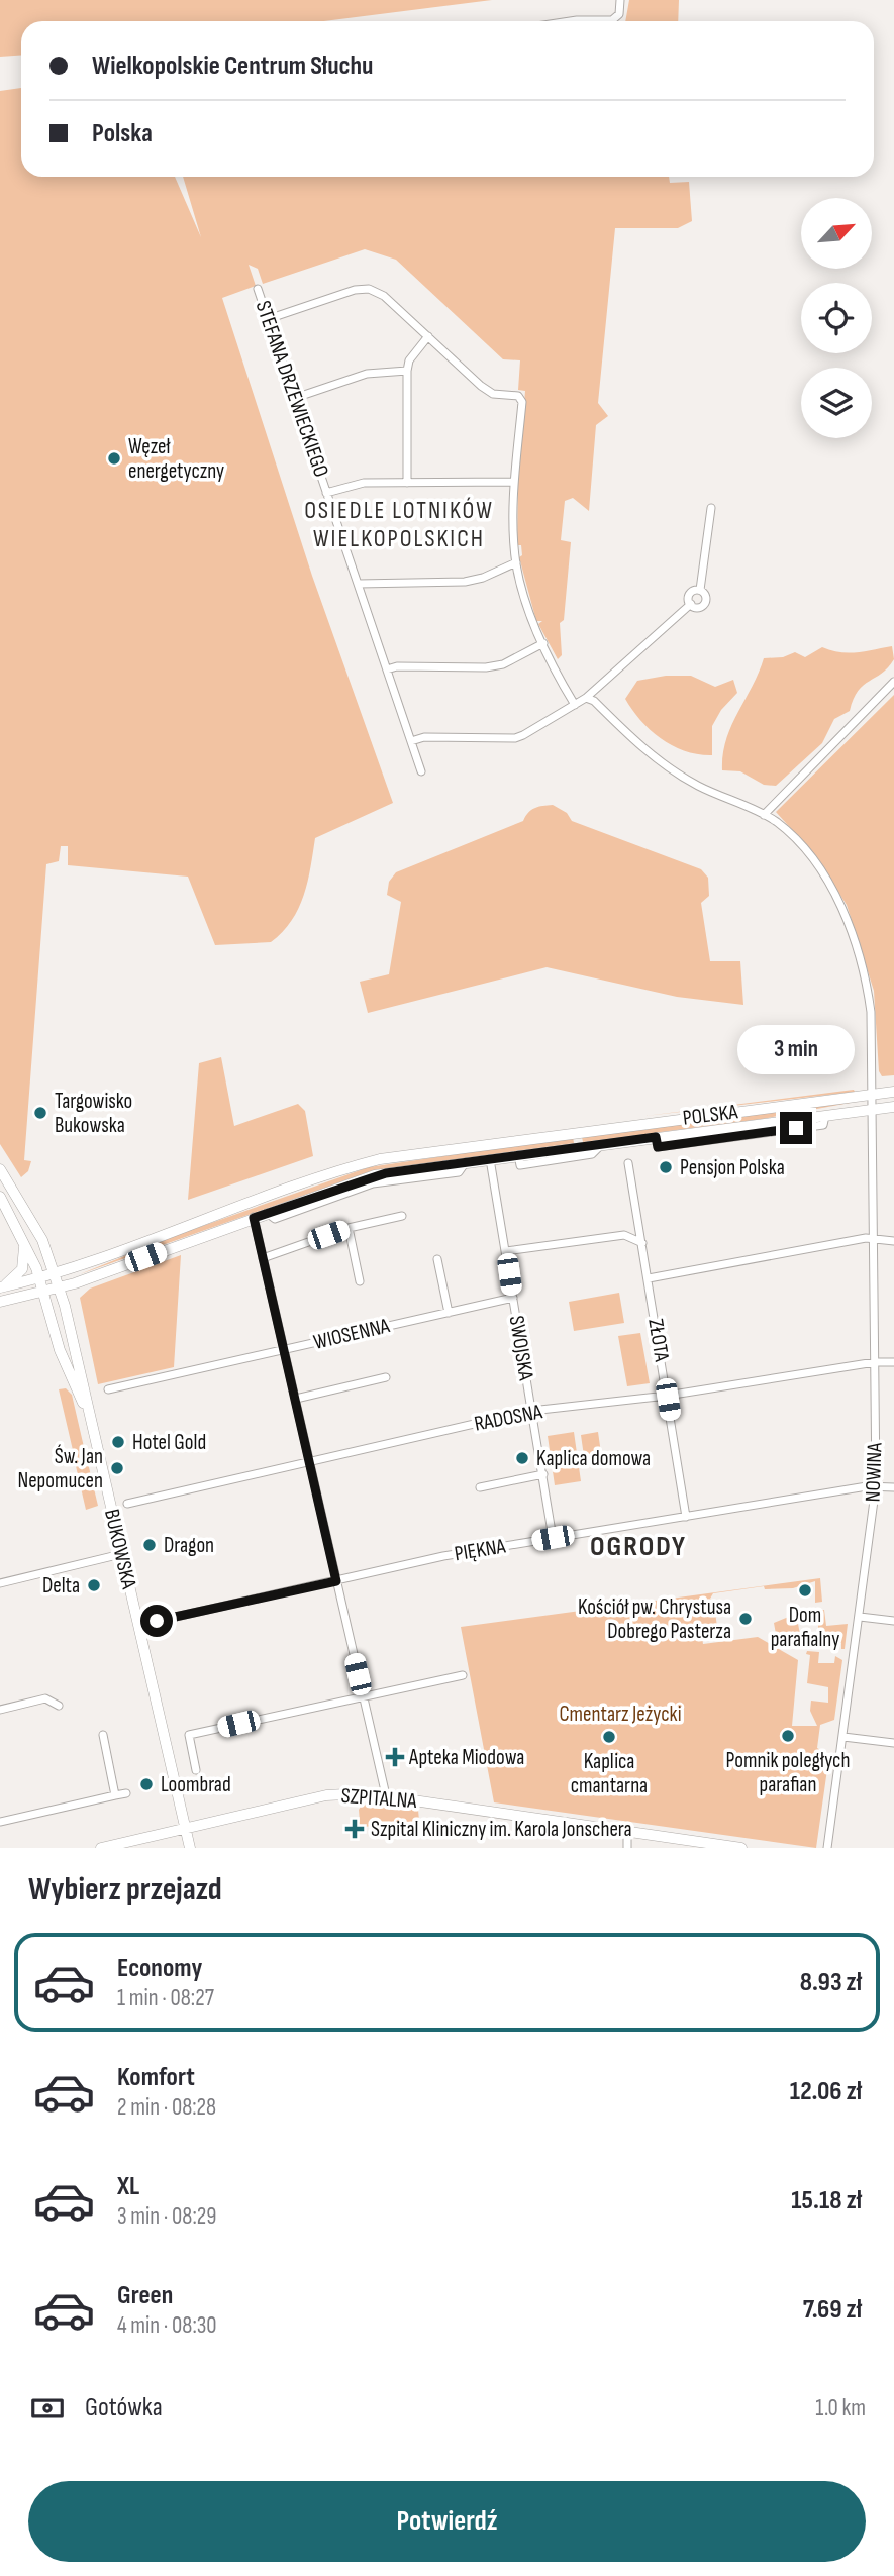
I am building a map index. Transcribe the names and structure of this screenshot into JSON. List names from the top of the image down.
{
  "streets": {
    "street": [
      "STEFANA DRZEWIECKIEGO",
      "POLSKA",
      "WIOSENNA",
      "ZŁOTA",
      "SWOJSKA",
      "RADOSNA",
      "NOWINA",
      "BUKOWSKA",
      "PIĘKNA",
      "SZPITALNA"
    ]
  },
  "crossings": [
    ["POLSKA", "SWOJSKA"],
    ["POLSKA", "NOWINA"],
    ["POLSKA", "BUKOWSKA"],
    ["WIOSENNA", "SWOJSKA"],
    ["ZŁOTA", "RADOSNA"],
    ["ZŁOTA", "PIĘKNA"],
    ["SWOJSKA", "RADOSNA"],
    ["SWOJSKA", "PIĘKNA"],
    ["RADOSNA", "NOWINA"],
    ["NOWINA", "PIĘKNA"],
    ["BUKOWSKA", "SZPITALNA"]
  ],
  "districts": ["OSIEDLE LOTNIKÓW WIELKOPOLSKICH", "OGRODY"],
  "parks": ["Cmentarz Jeżycki"],
  "places": {
    "other": [
      "Węzeł energetyczny",
      "Targowisko Bukowska",
      "Pensjon Polska",
      "Hotel Gold",
      "Kaplica domowa",
      "Św. Jan Nepomucen",
      "Dragon",
      "Delta",
      "Dom parafialny",
      "Kościół pw. Chrystusa Dobrego Pasterza",
      "Pomnik poległych parafian",
      "Kaplica cmantarna",
      "Loombrad"
    ],
    "health": ["Apteka Miodowa", "Szpital Kliniczny im. Karola Jonschera"]
  },
  "north": "top right",
  "page": {
    "banner": ["Wielkopolskie Centrum Słuchu", "Polska"],
    "bubble": "3 min",
    "heading": "Wybierz przejazd",
    "list": [
      {
        "name": "Economy",
        "note": "1 min · 08:27",
        "value": "8.93 zł"
      },
      {
        "name": "Komfort",
        "note": "2 min · 08:28",
        "value": "12.06 zł"
      },
      {
        "name": "XL",
        "note": "3 min · 08:29",
        "value": "15.18 zł"
      },
      {
        "name": "Green",
        "note": "4 min · 08:30",
        "value": "7.69 zł"
      }
    ],
    "pay": ["Gotówka", "1.0 km"],
    "buttons": "Potwierdź"
  }
}
